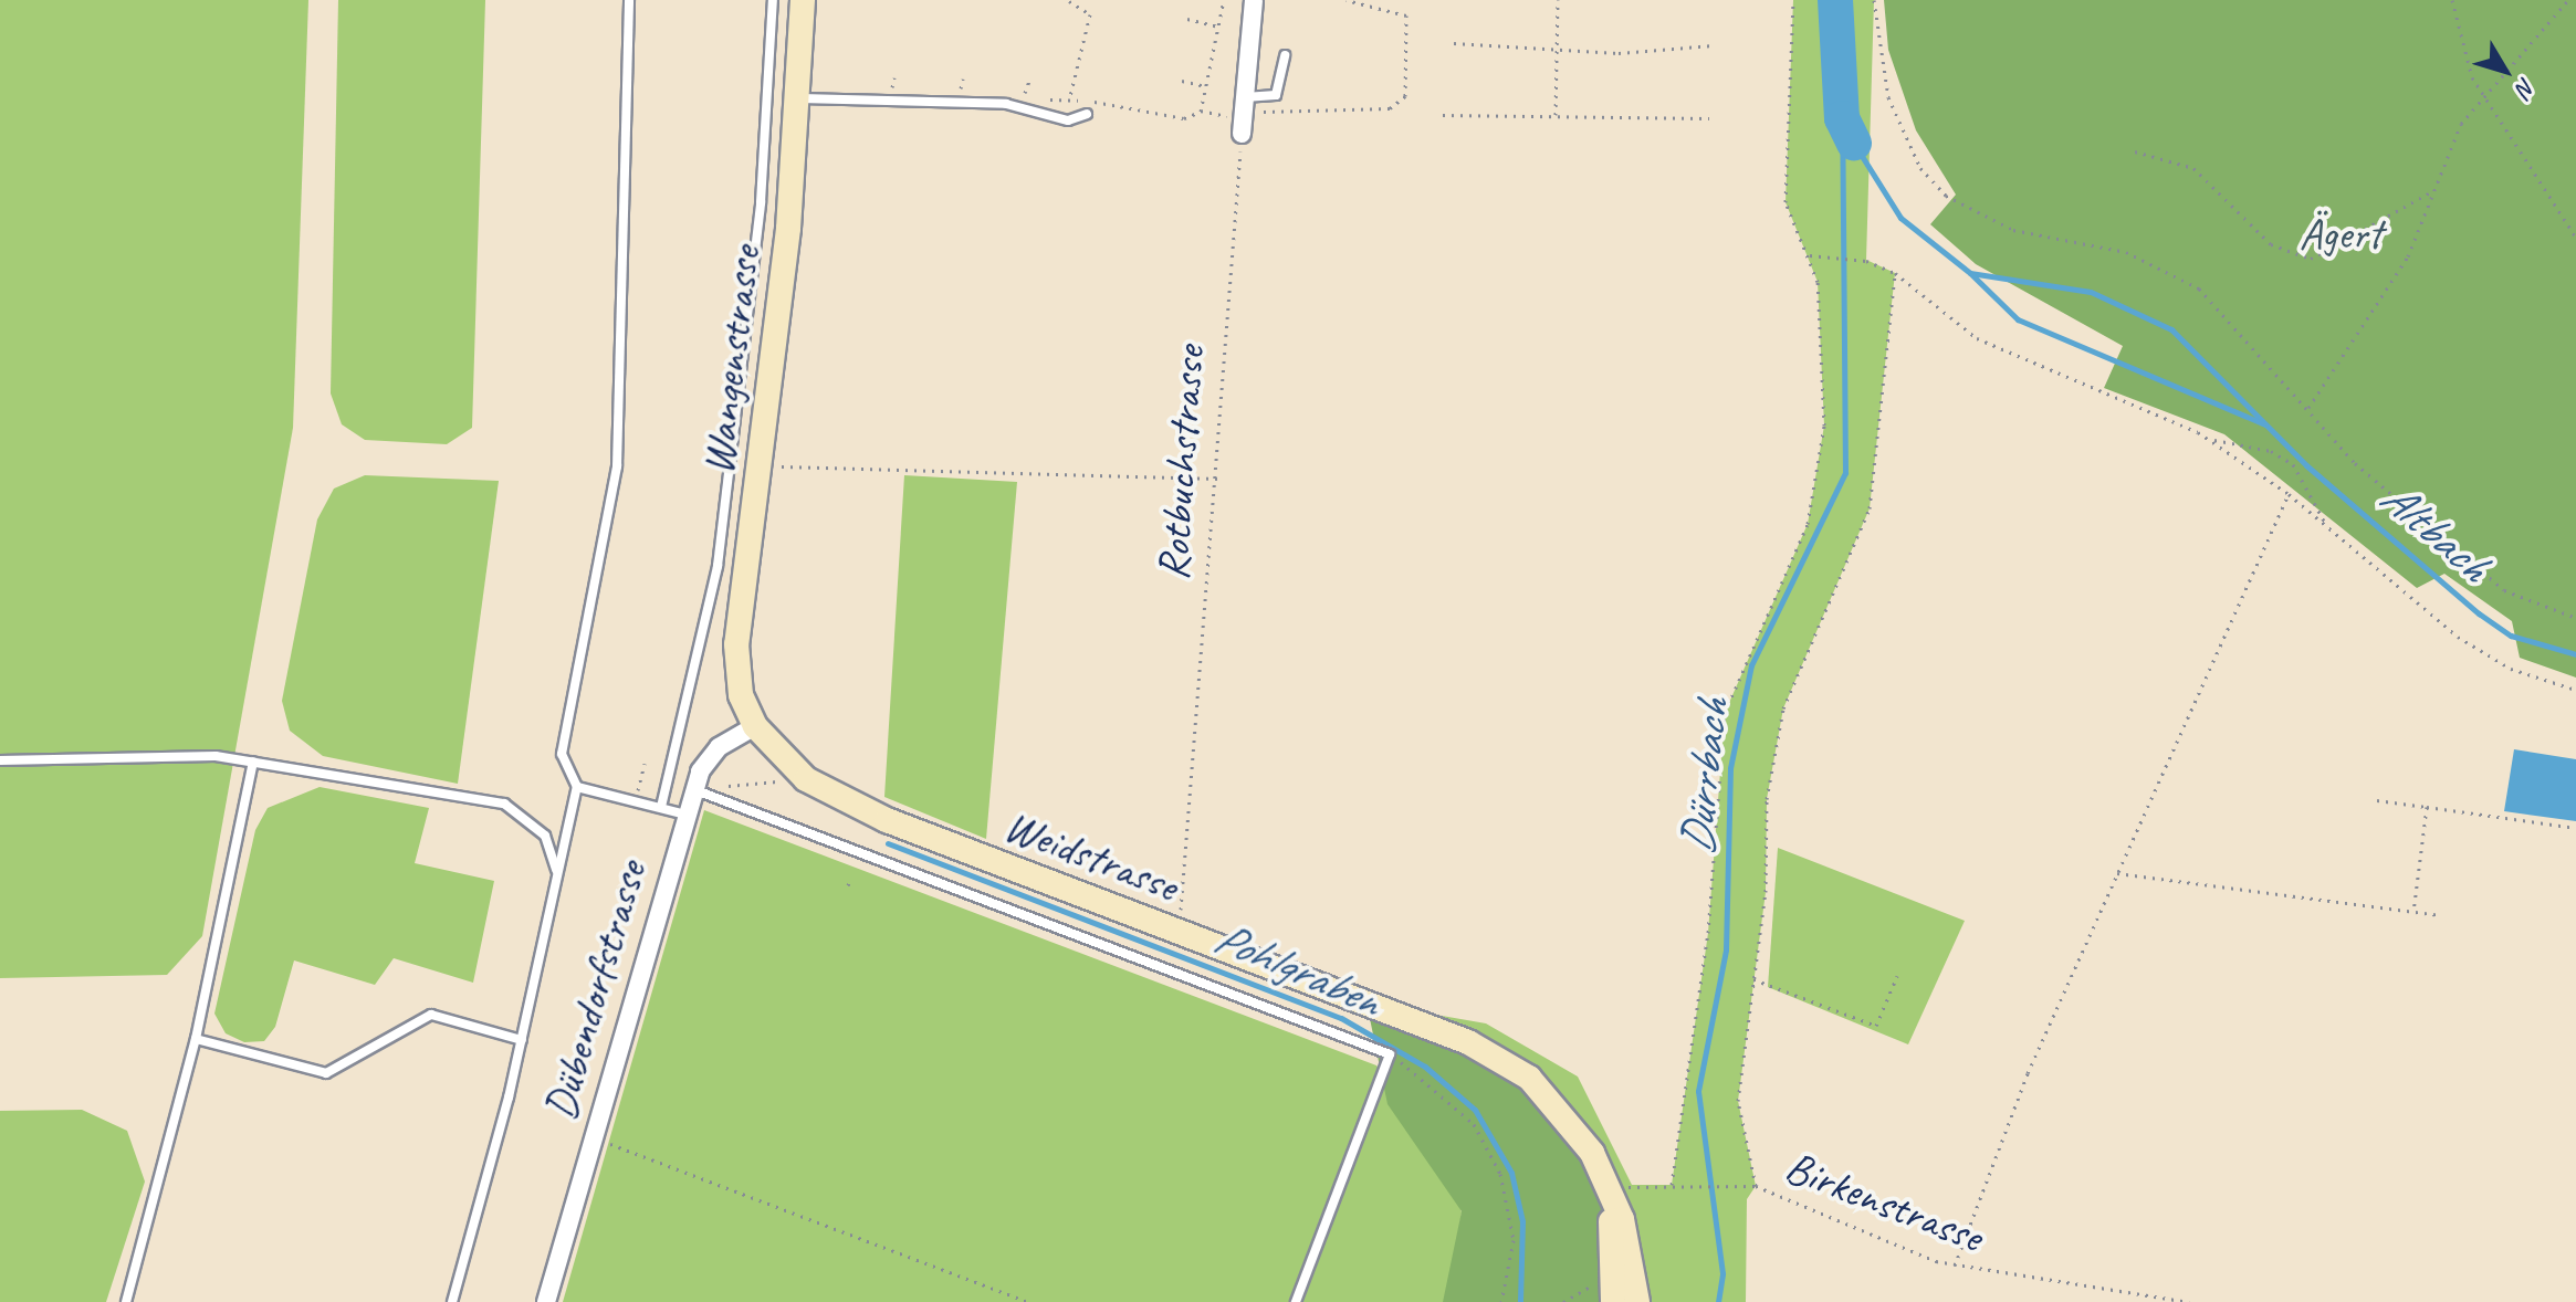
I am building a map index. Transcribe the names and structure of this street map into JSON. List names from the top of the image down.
{
  "streets": {
    "main road": ["Wangenstrasse", "Weidstrasse"],
    "street": ["Dübendorfstrasse"],
    "path": ["Rotbuchstrasse", "Birkenstrasse"]
  },
  "crossings": [
    ["Wangenstrasse", "Weidstrasse"],
    ["Wangenstrasse", "Dübendorfstrasse"],
    ["Rotbuchstrasse", "Weidstrasse"],
    ["Weidstrasse", "Dübendorfstrasse"],
    ["Weidstrasse", "Birkenstrasse"]
  ],
  "water": ["Altbach", "Dürrbach", "Pohlgraben"],
  "parks": ["Ägert"],
  "north": "bottom right"
}
